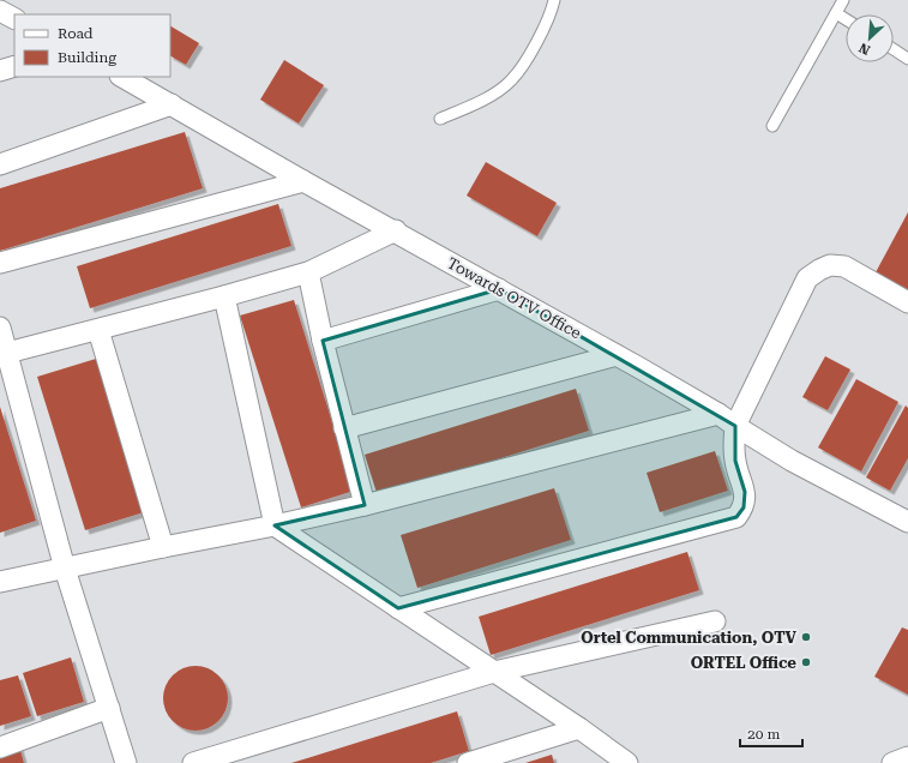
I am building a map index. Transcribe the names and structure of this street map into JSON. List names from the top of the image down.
{
  "streets": {
    "street": ["Towards OTV Office"]
  },
  "places": ["Ortel Communication, OTV", "ORTEL Office"],
  "legend": ["Road", "Building"],
  "scale_bar": "20 m",
  "north": "bottom left"
}
